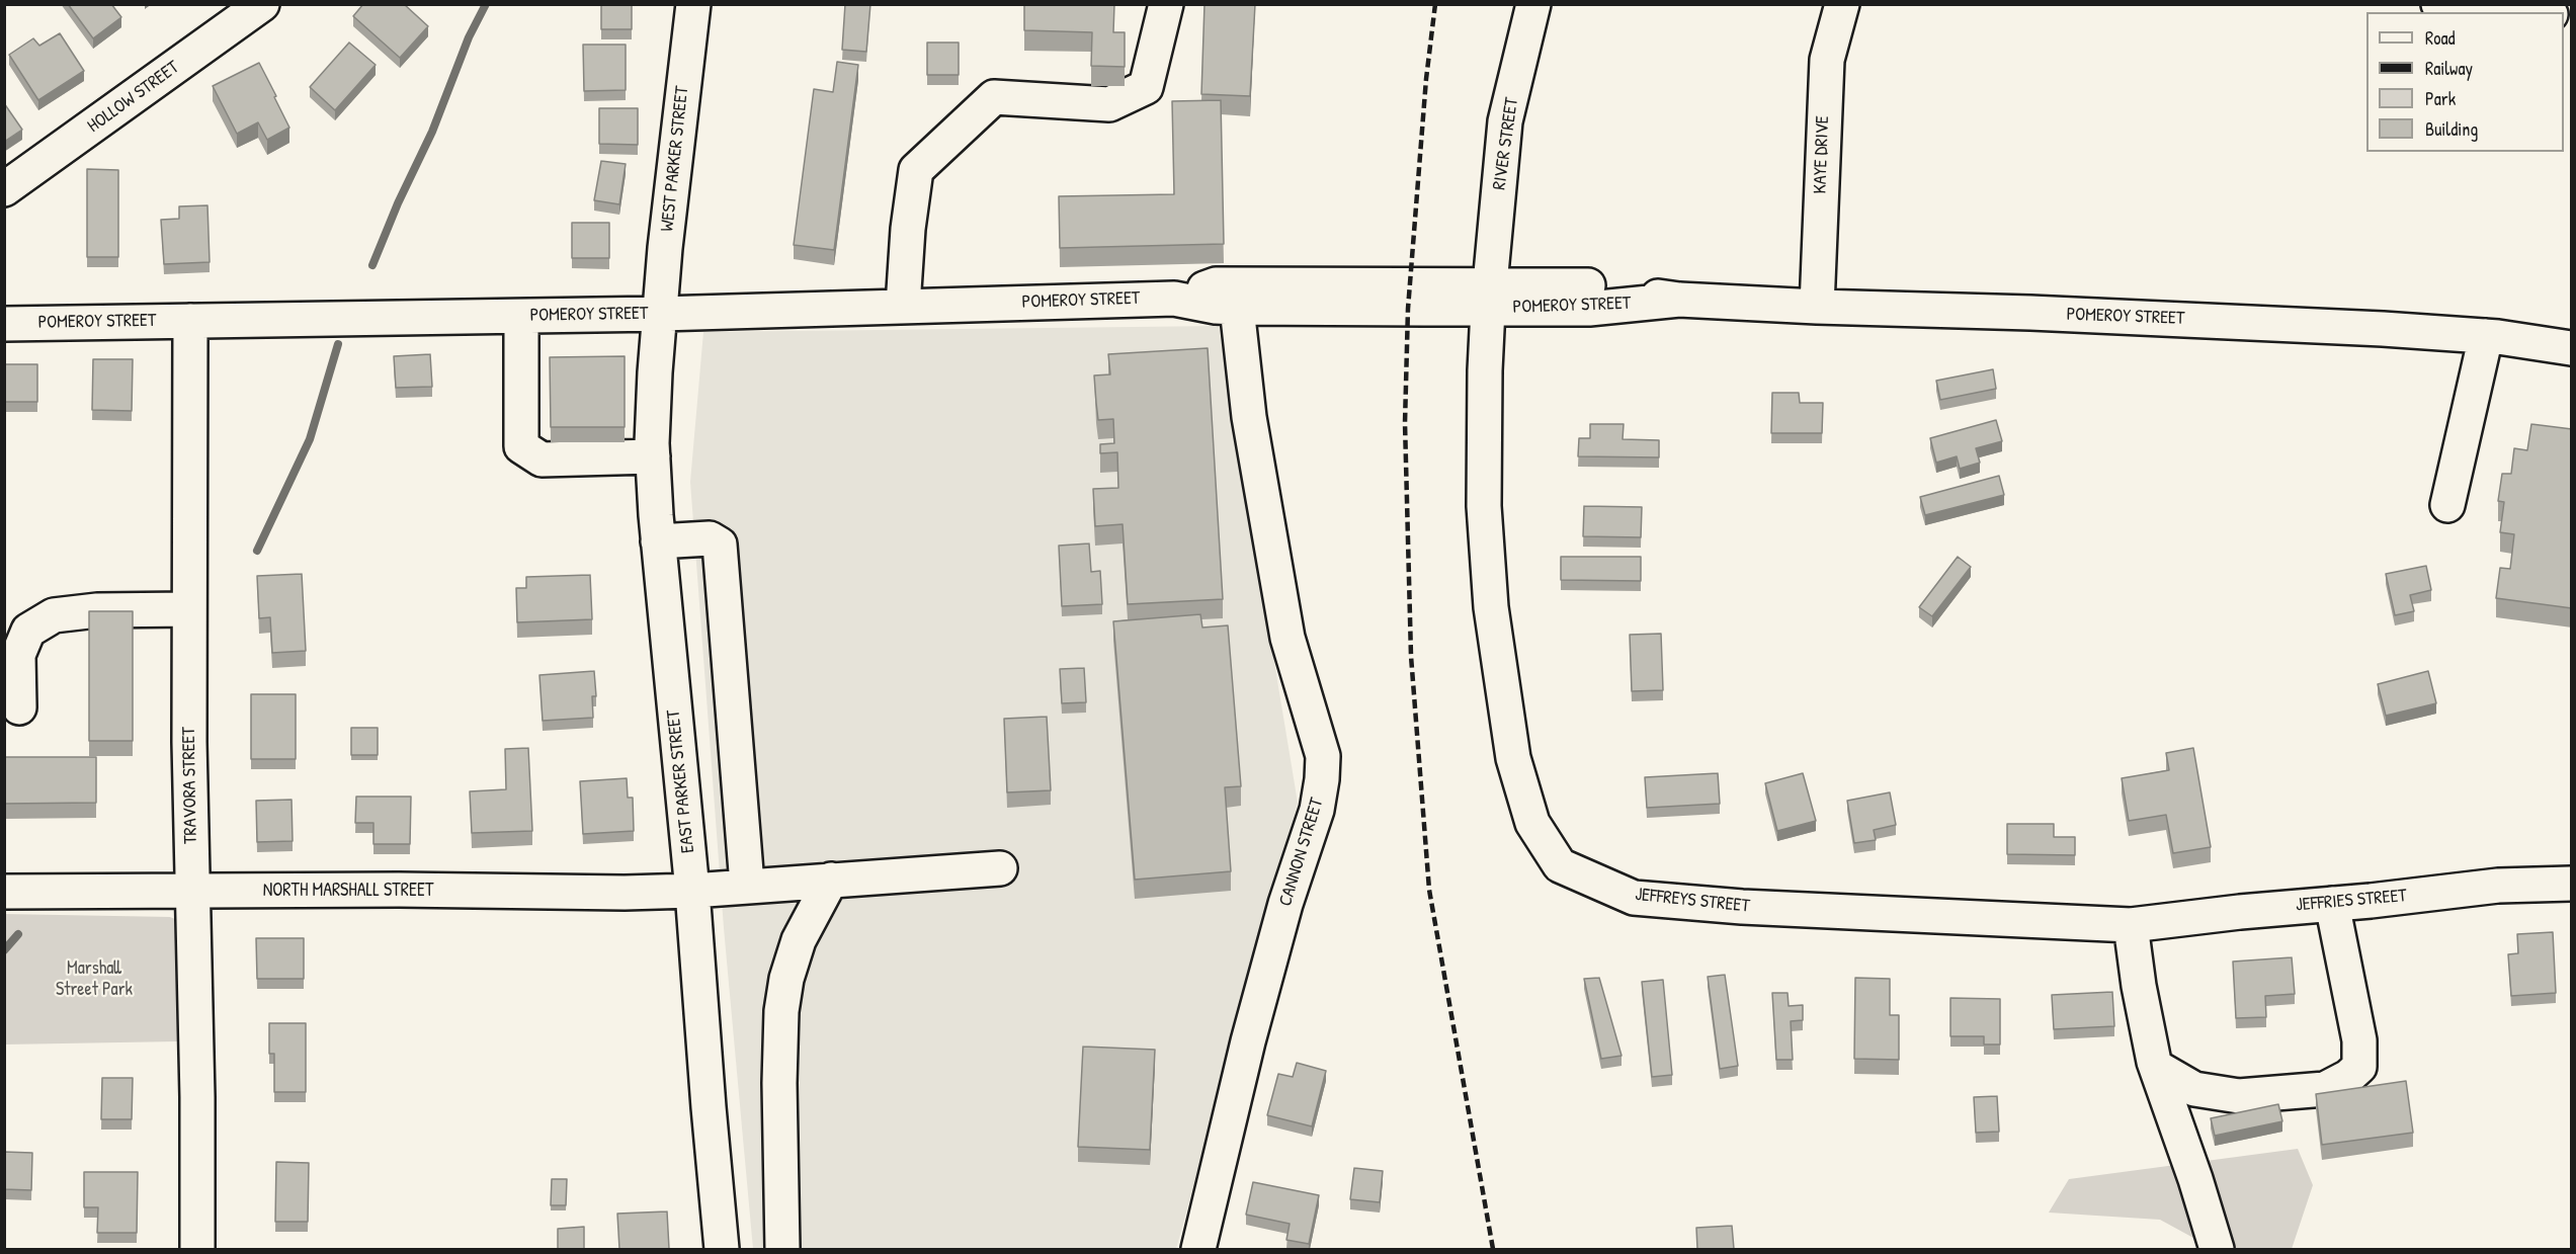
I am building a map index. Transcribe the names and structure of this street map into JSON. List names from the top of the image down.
{
  "streets": {
    "street": [
      "HOLLOW STREET",
      "RIVER STREET",
      "KAYE DRIVE",
      "WEST PARKER STREET",
      "POMEROY STREET",
      "EAST PARKER STREET",
      "TRAVORA STREET",
      "CANNON STREET",
      "NORTH MARSHALL STREET",
      "JEFFREYS STREET",
      "JEFFRIES STREET"
    ]
  },
  "crossings": [
    ["RIVER STREET", "POMEROY STREET"],
    ["RIVER STREET", "JEFFREYS STREET"],
    ["KAYE DRIVE", "POMEROY STREET"],
    ["WEST PARKER STREET", "POMEROY STREET"],
    ["WEST PARKER STREET", "EAST PARKER STREET"],
    ["POMEROY STREET", "EAST PARKER STREET"],
    ["POMEROY STREET", "TRAVORA STREET"],
    ["POMEROY STREET", "CANNON STREET"],
    ["EAST PARKER STREET", "NORTH MARSHALL STREET"],
    ["TRAVORA STREET", "NORTH MARSHALL STREET"],
    ["JEFFREYS STREET", "JEFFRIES STREET"]
  ],
  "parks": ["Marshall Street Park"],
  "legend": [
    "Road",
    "Railway",
    "Park",
    "Building"
  ]
}
